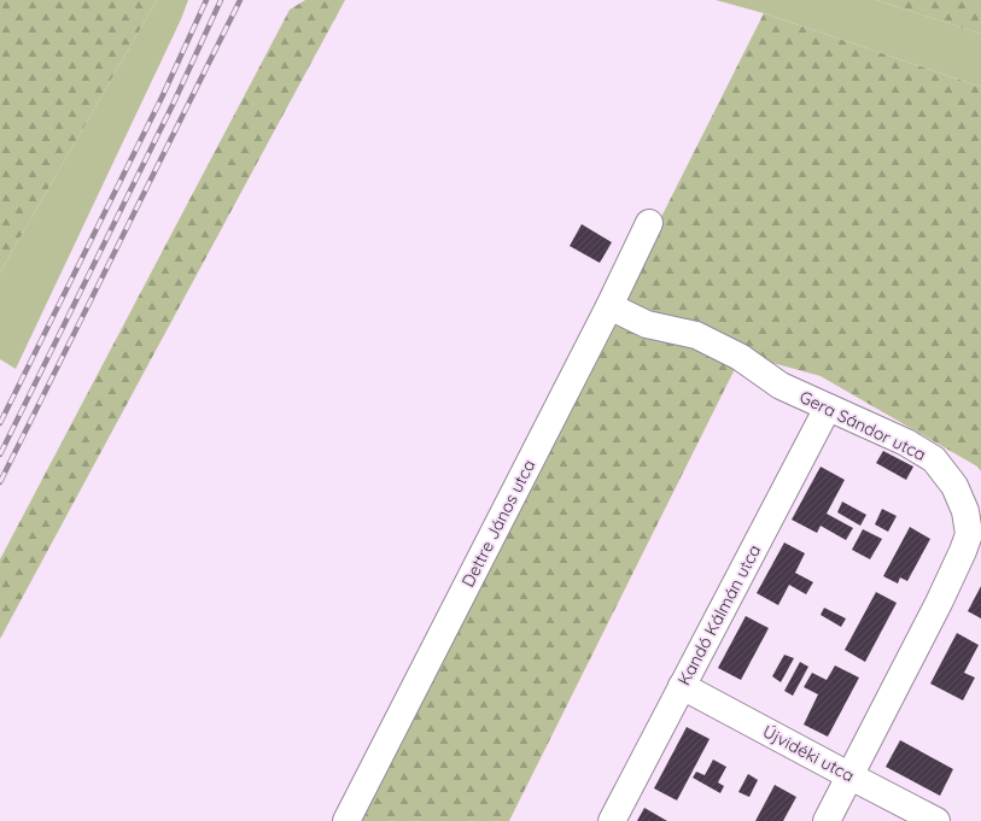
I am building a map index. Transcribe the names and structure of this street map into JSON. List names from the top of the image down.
{
  "streets": {
    "street": [
      "Gera Sándor utca",
      "Dettre János utca",
      "Kandó Kálmán utca",
      "Újvidéki utca"
    ]
  },
  "crossings": [
    ["Gera Sándor utca", "Dettre János utca"],
    ["Gera Sándor utca", "Kandó Kálmán utca"],
    ["Gera Sándor utca", "Újvidéki utca"],
    ["Kandó Kálmán utca", "Újvidéki utca"]
  ]
}
